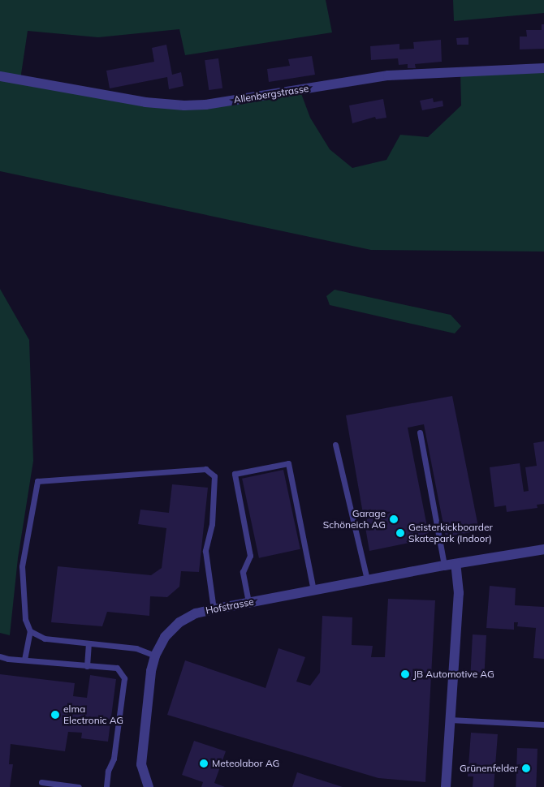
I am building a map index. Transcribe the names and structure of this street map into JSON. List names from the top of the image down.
{
  "streets": {
    "street": ["Allenbergstrasse", "Hofstrasse"]
  },
  "places": [
    "Garage Schöneich AG",
    "Geisterkickboarder Skatepark (Indoor)",
    "JB Automotive AG",
    "elma Electronic AG",
    "Meteolabor AG",
    "Grünenfelder"
  ]
}
